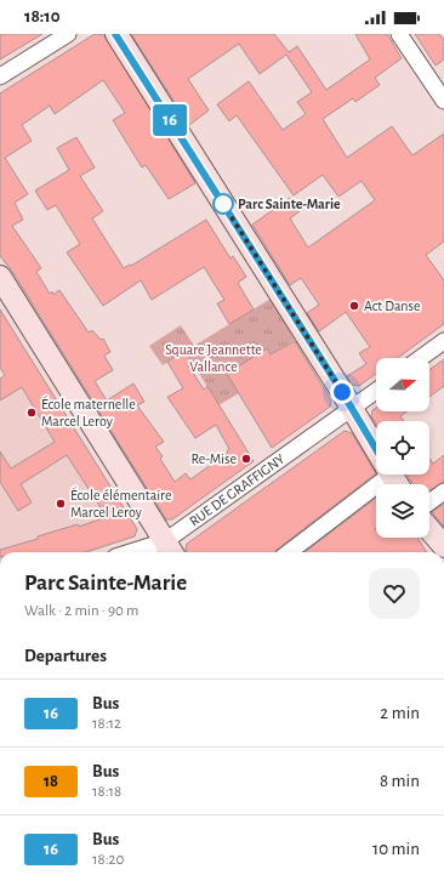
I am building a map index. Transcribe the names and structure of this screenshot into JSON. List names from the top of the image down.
{
  "streets": {
    "street": ["RUE DE GRAFFIGNY"]
  },
  "parks": ["Square Jeannette Vallance"],
  "places": [
    "Parc Sainte-Marie",
    "Act Danse",
    "École maternelle Marcel Leroy",
    "Re-Mise",
    "École élémentaire Marcel Leroy"
  ],
  "lines": ["bus line 16"],
  "north": "right",
  "page": {
    "status": "18:10",
    "on_map": "16",
    "heading": [
      ["Parc Sainte-Marie", "Walk · 2 min · 90 m"],
      "Departures"
    ],
    "list": [
      {
        "mark": "16",
        "name": "Bus",
        "note": "18:12",
        "value": "2 min"
      },
      {
        "mark": "18",
        "name": "Bus",
        "note": "18:18",
        "value": "8 min"
      },
      {
        "mark": "16",
        "name": "Bus",
        "note": "18:20",
        "value": "10 min"
      }
    ]
  }
}
